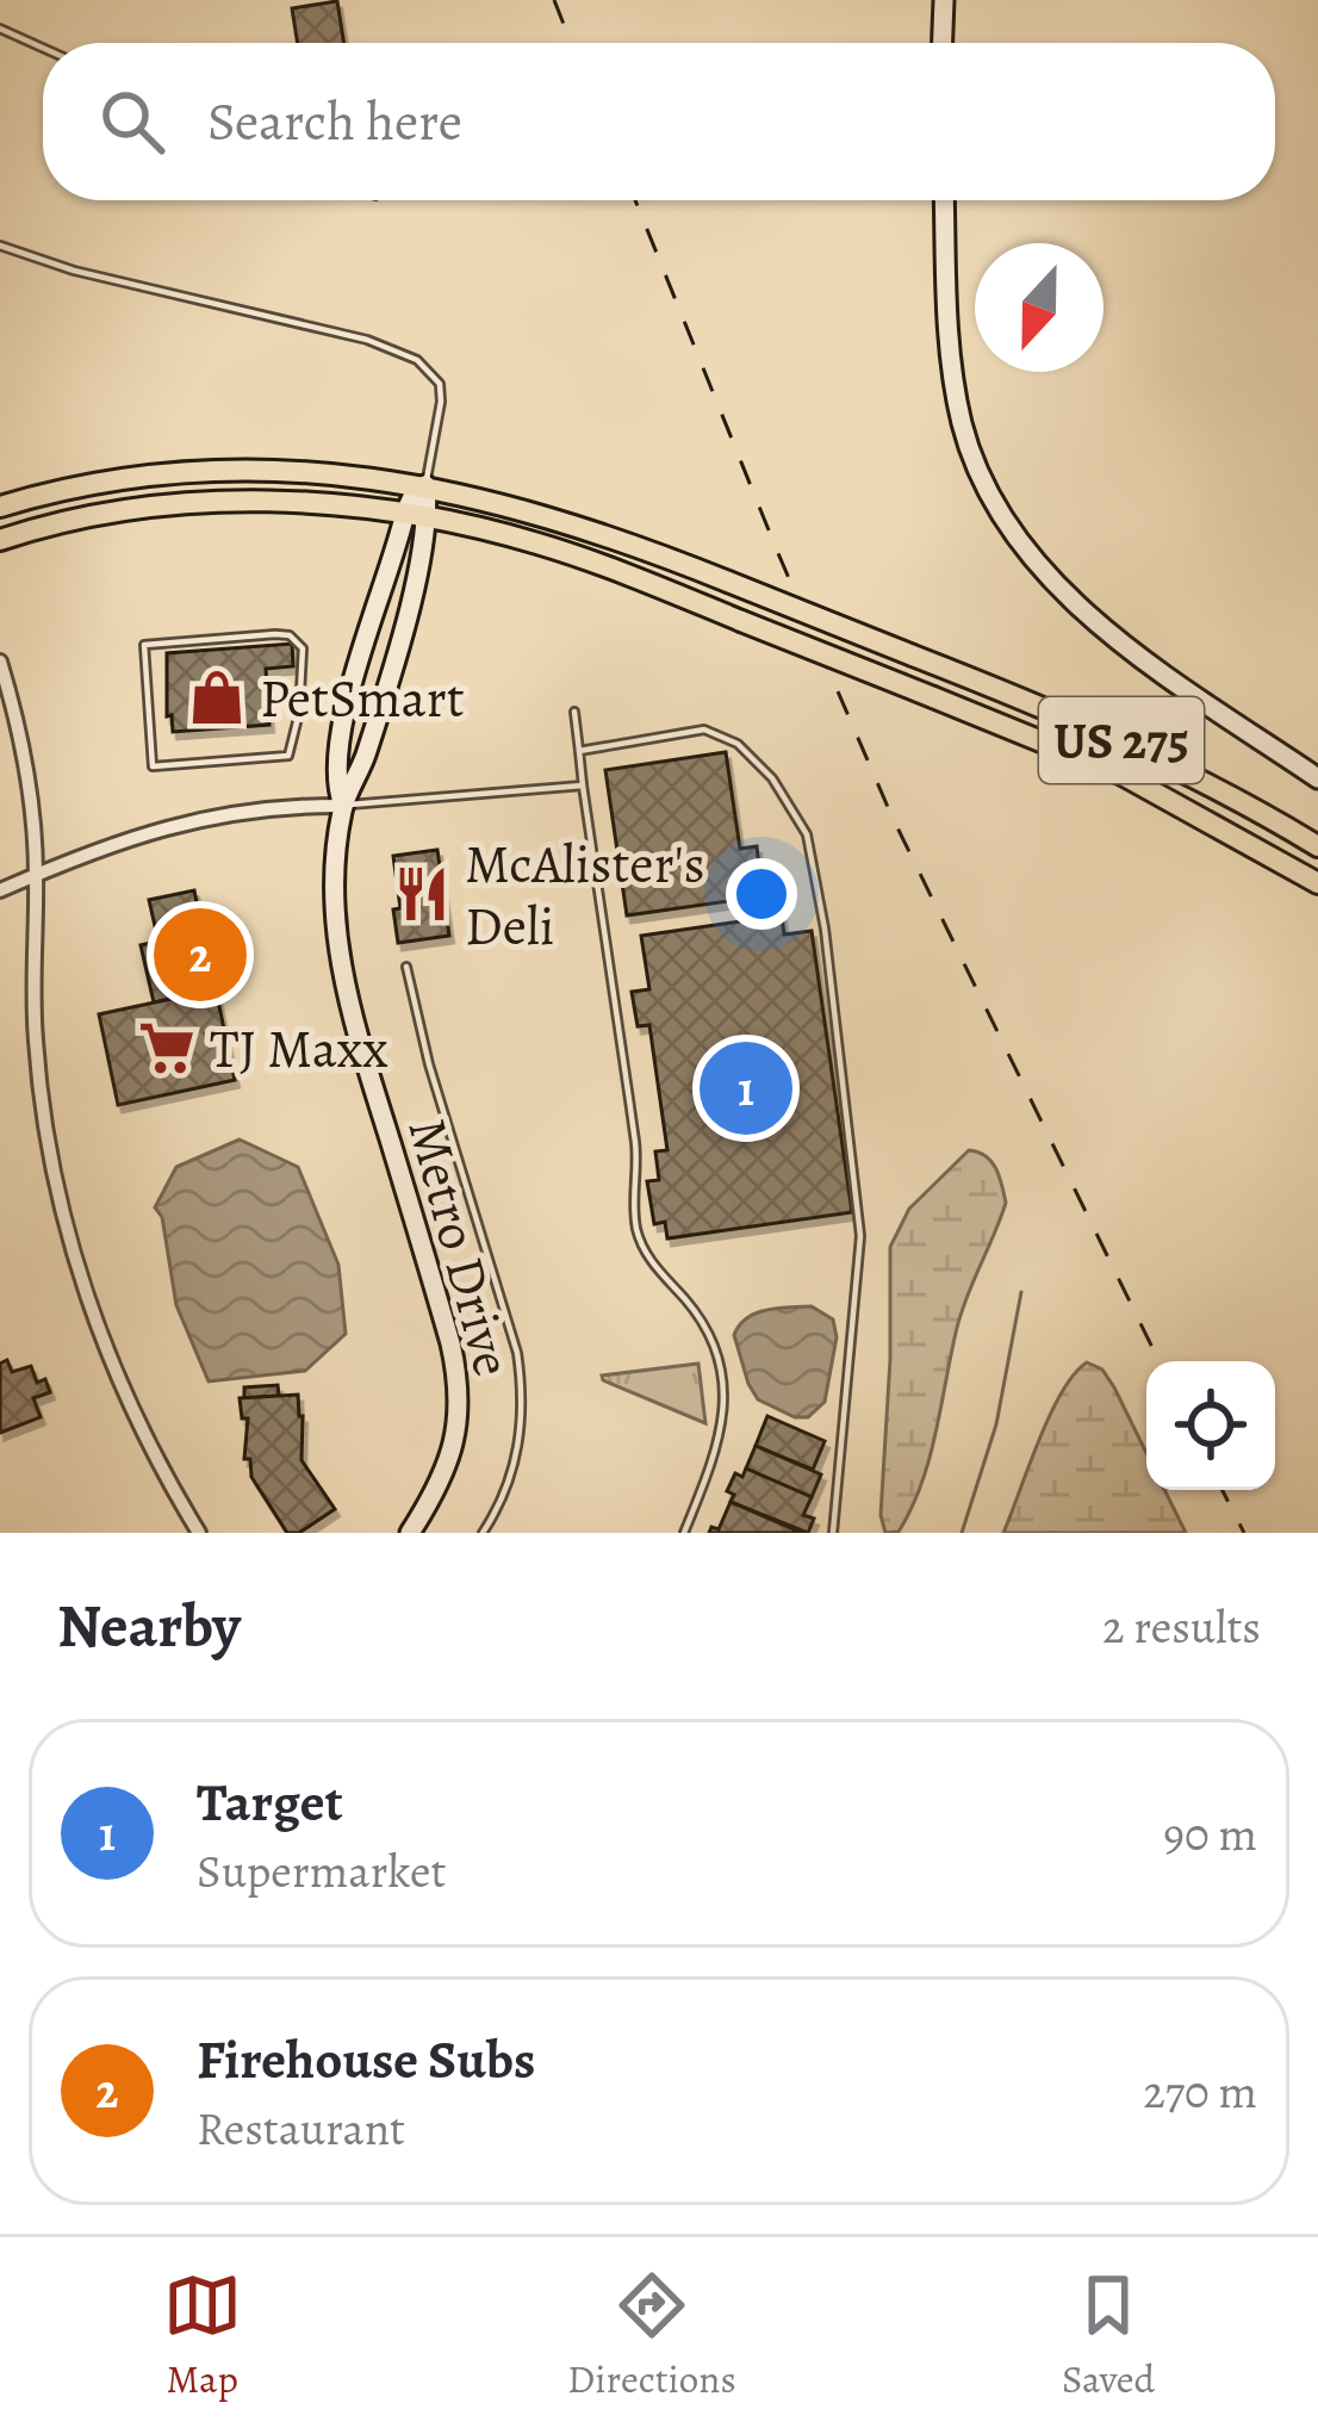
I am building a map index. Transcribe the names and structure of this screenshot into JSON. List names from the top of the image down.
{
  "streets": {
    "main road": ["US 275"],
    "street": ["Metro Drive"]
  },
  "crossings": [
    ["US 275", "Metro Drive"]
  ],
  "places": {
    "shop": ["PetSmart"],
    "restaurant": ["McAlister's Deli"],
    "supermarket": ["TJ Maxx"]
  },
  "north": "bottom",
  "page": {
    "search": "Search here",
    "pins": ["2", "1"],
    "heading": ["Nearby", "2 results"],
    "list": [
      {
        "mark": "1",
        "name": "Target",
        "note": "Supermarket",
        "value": "90 m"
      },
      {
        "mark": "2",
        "name": "Firehouse Subs",
        "note": "Restaurant",
        "value": "270 m"
      }
    ],
    "nav": ["Map", "Directions", "Saved"]
  }
}
